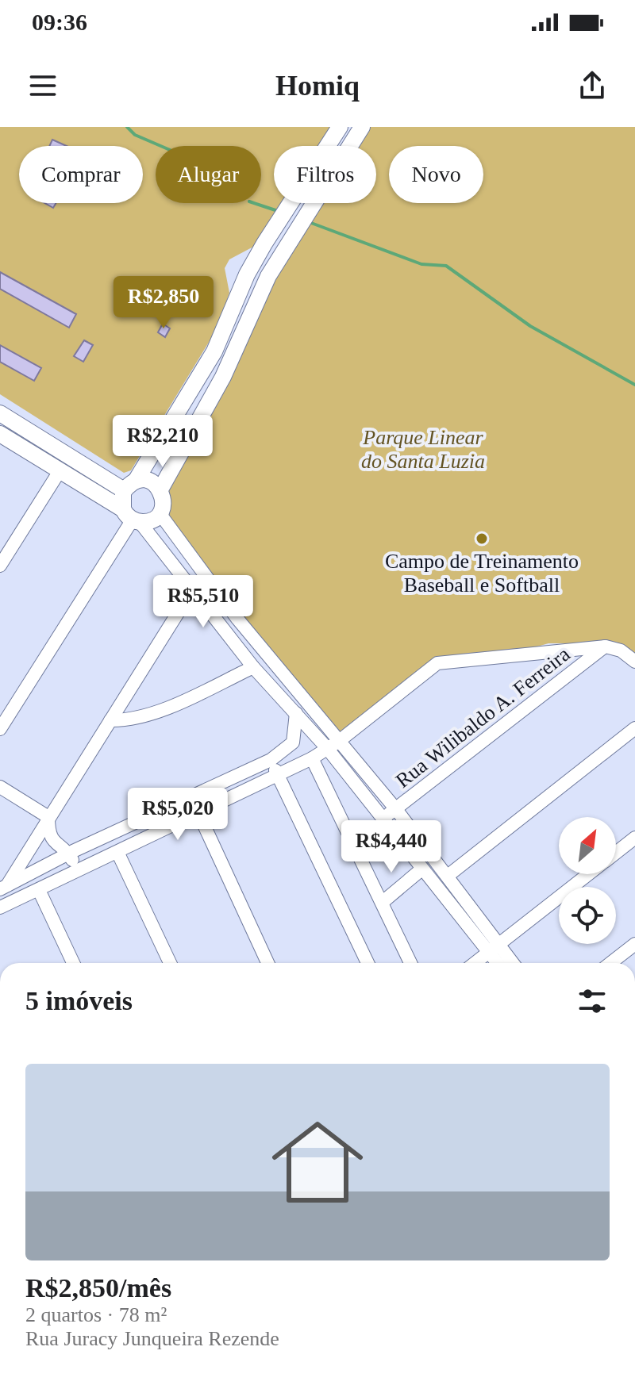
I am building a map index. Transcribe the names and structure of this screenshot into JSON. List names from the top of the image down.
{
  "streets": {
    "street": ["Rua Wilibaldo A. Ferreira"]
  },
  "parks": ["Parque Linear do Santa Luzia"],
  "places": ["Campo de Treinamento Baseball e Softball"],
  "north": "top right",
  "page": {
    "status": "09:36",
    "header": "Homiq",
    "chip": [
      "Comprar",
      "Alugar",
      "Filtros",
      "Novo"
    ],
    "price": [
      "R$2,850",
      "R$2,210",
      "R$5,510",
      "R$5,020",
      "R$4,440"
    ],
    "heading": "5 imóveis",
    "list": [
      {
        "name": "R$2,850/mês",
        "note": "2 quartos · 78 m² · Rua Juracy Junqueira Rezende"
      }
    ]
  }
}
